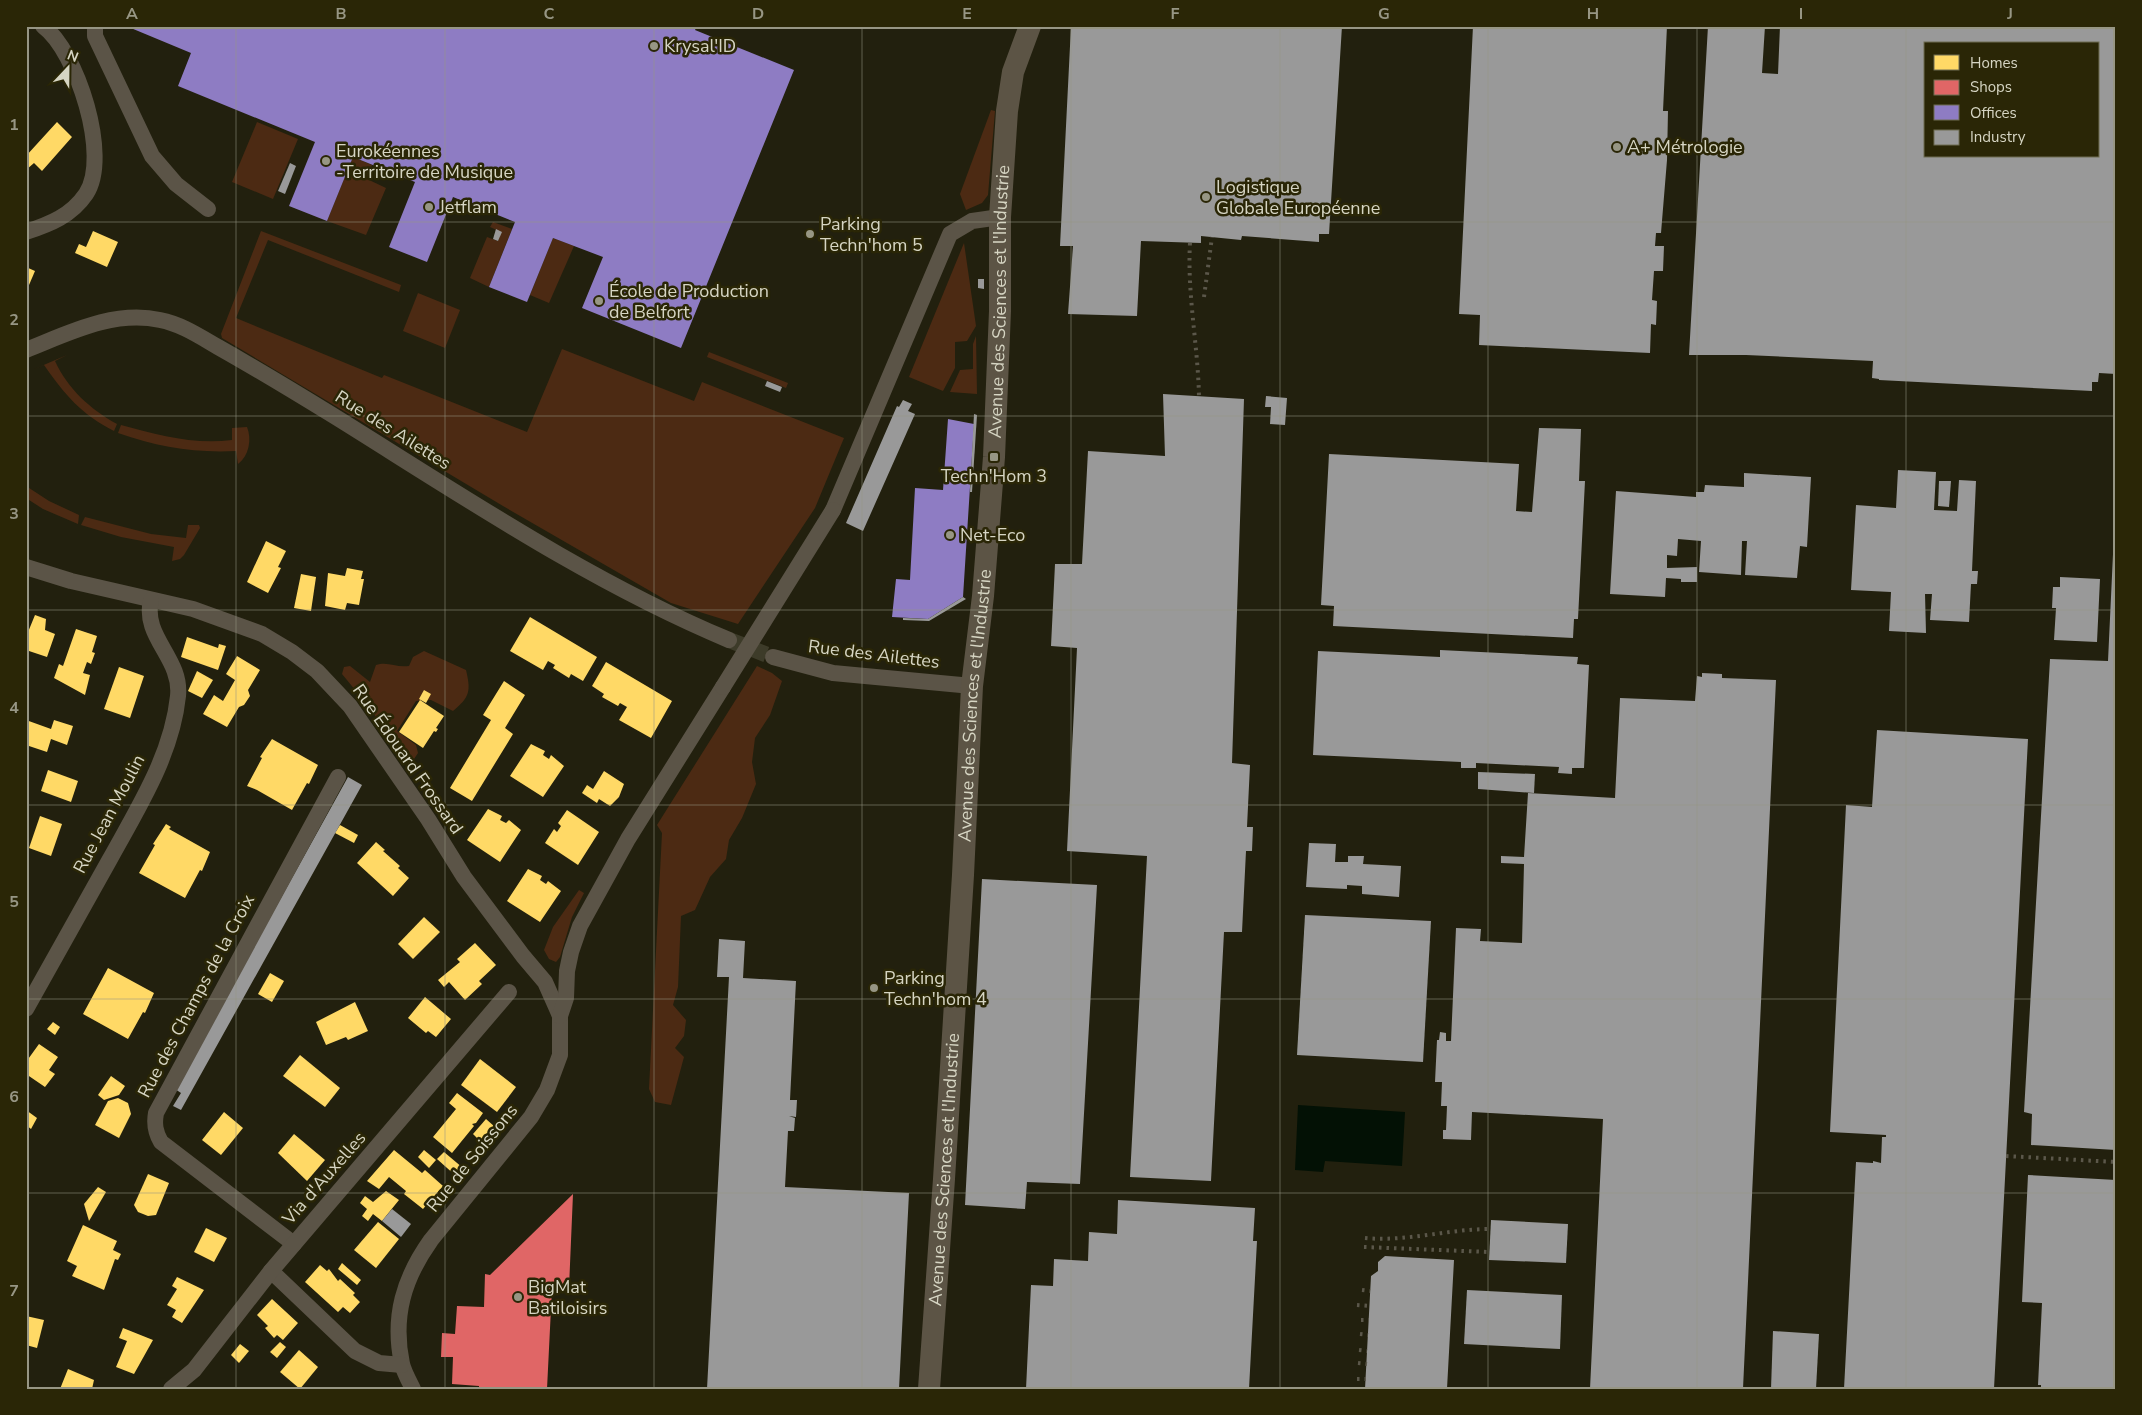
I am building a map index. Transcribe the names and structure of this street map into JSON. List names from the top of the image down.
{
  "streets": {
    "street": [
      "Avenue des Sciences et l'Industrie",
      "Rue des Ailettes",
      "Rue Édouard Frossard",
      "Rue Jean Moulin",
      "Rue des Champs de la Croix",
      "Rue de Soissons",
      "Via d'Auxelles"
    ]
  },
  "crossings": [
    ["Avenue des Sciences et l'Industrie", "Rue des Ailettes"],
    ["Rue Édouard Frossard", "Rue Jean Moulin"],
    ["Rue Édouard Frossard", "Rue de Soissons"],
    ["Rue des Champs de la Croix", "Via d'Auxelles"]
  ],
  "places": {
    "other": [
      "Krysal'ID",
      "A+ Métrologie",
      "Eurokéennes -Territoire de Musique",
      "Logistique Globale Européenne",
      "Jetflam",
      "Parking Techn'hom 5",
      "École de Production de Belfort",
      "Net-Eco",
      "Parking Techn'hom 4",
      "BigMat Batiloisirs"
    ],
    "transit": ["Techn'Hom 3"]
  },
  "legend": [
    "Homes",
    "Shops",
    "Offices",
    "Industry"
  ],
  "north": "top",
  "grid": {
    "columns": [
      "A",
      "B",
      "C",
      "D",
      "E",
      "F",
      "G",
      "H",
      "I",
      "J"
    ],
    "rows": [
      "1",
      "2",
      "3",
      "4",
      "5",
      "6",
      "7"
    ]
  }
}
